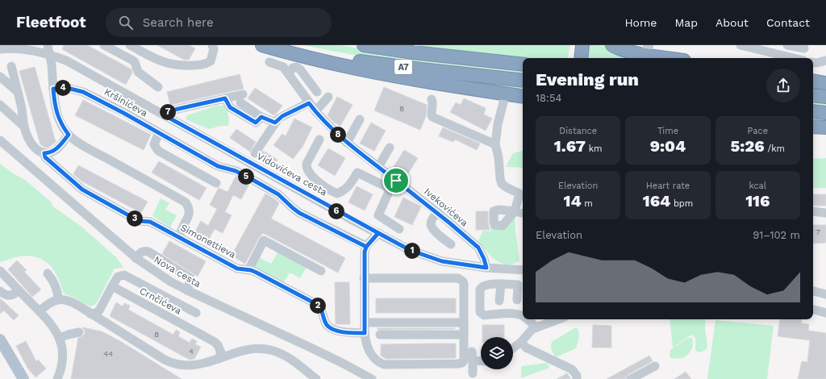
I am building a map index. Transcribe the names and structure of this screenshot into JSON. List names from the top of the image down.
{
  "streets": {
    "highway": ["A7"],
    "street": [
      "Kršinićeva",
      "Vidovićeva cesta",
      "Ivekovićeva",
      "Simonettieva",
      "Nova cesta",
      "Crnčićeva"
    ]
  },
  "crossings": [
    ["Vidovićeva cesta", "Ivekovićeva"]
  ],
  "house_numbers": [
    "8",
    "7",
    "8",
    "4",
    "44"
  ],
  "page": {
    "header": "Fleetfoot",
    "search": "Search here",
    "nav": [
      "Home",
      "Map",
      "About",
      "Contact"
    ],
    "heading": ["Evening run", "18:54"],
    "pins": [
      "4",
      "7",
      "8",
      "5",
      "6",
      "3",
      "1",
      "2"
    ],
    "stats": [
      ["Distance", "1.67 km"],
      ["Time", "9:04"],
      ["Pace", "5:26 /km"],
      ["Elevation", "14 m"],
      ["Heart rate", "164 bpm"],
      ["kcal", "116"]
    ],
    "chart": ["Elevation", "91–102 m"]
  }
}
